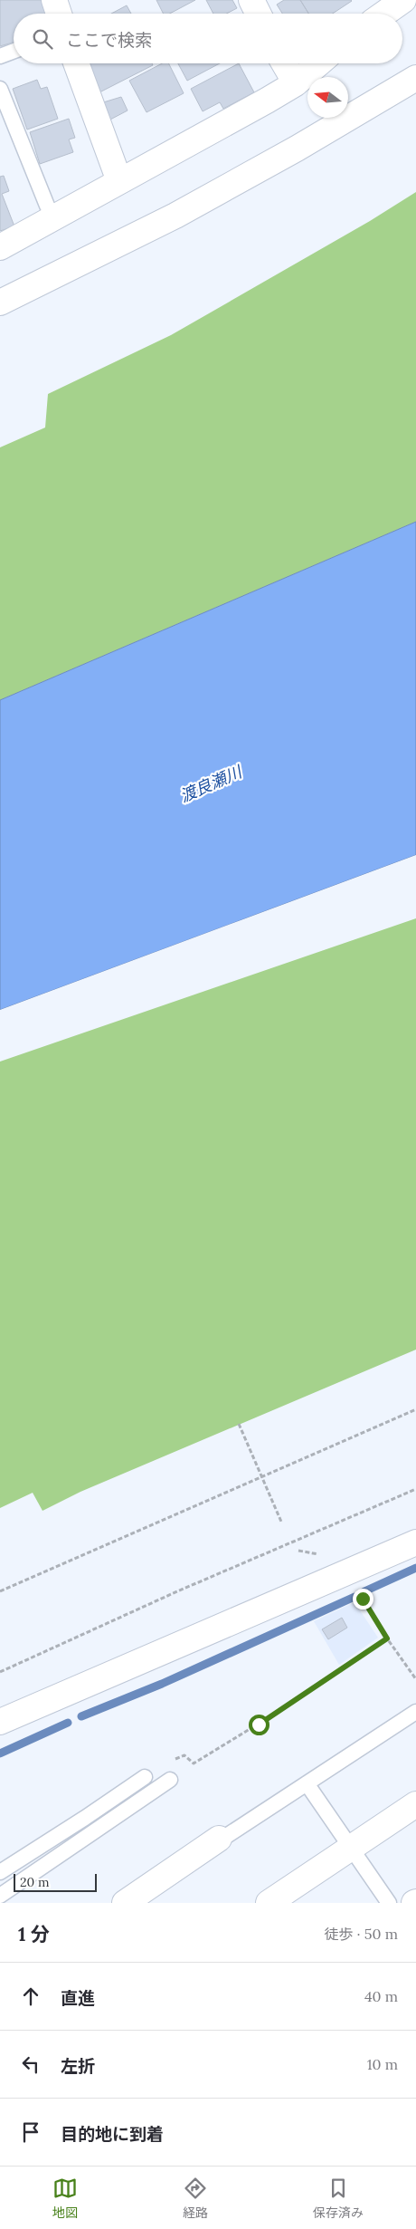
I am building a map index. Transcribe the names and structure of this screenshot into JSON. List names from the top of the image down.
{
  "water": ["渡良瀬川"],
  "scale_bar": "20 m",
  "north": "left",
  "page": {
    "search": "ここで検索",
    "scale": "20 m",
    "heading": ["1 分", "徒歩 · 50 m"],
    "list": [
      ["直進", "40 m"],
      ["左折", "10 m"],
      "目的地に到着"
    ],
    "nav": ["地図", "経路", "保存済み"]
  }
}
